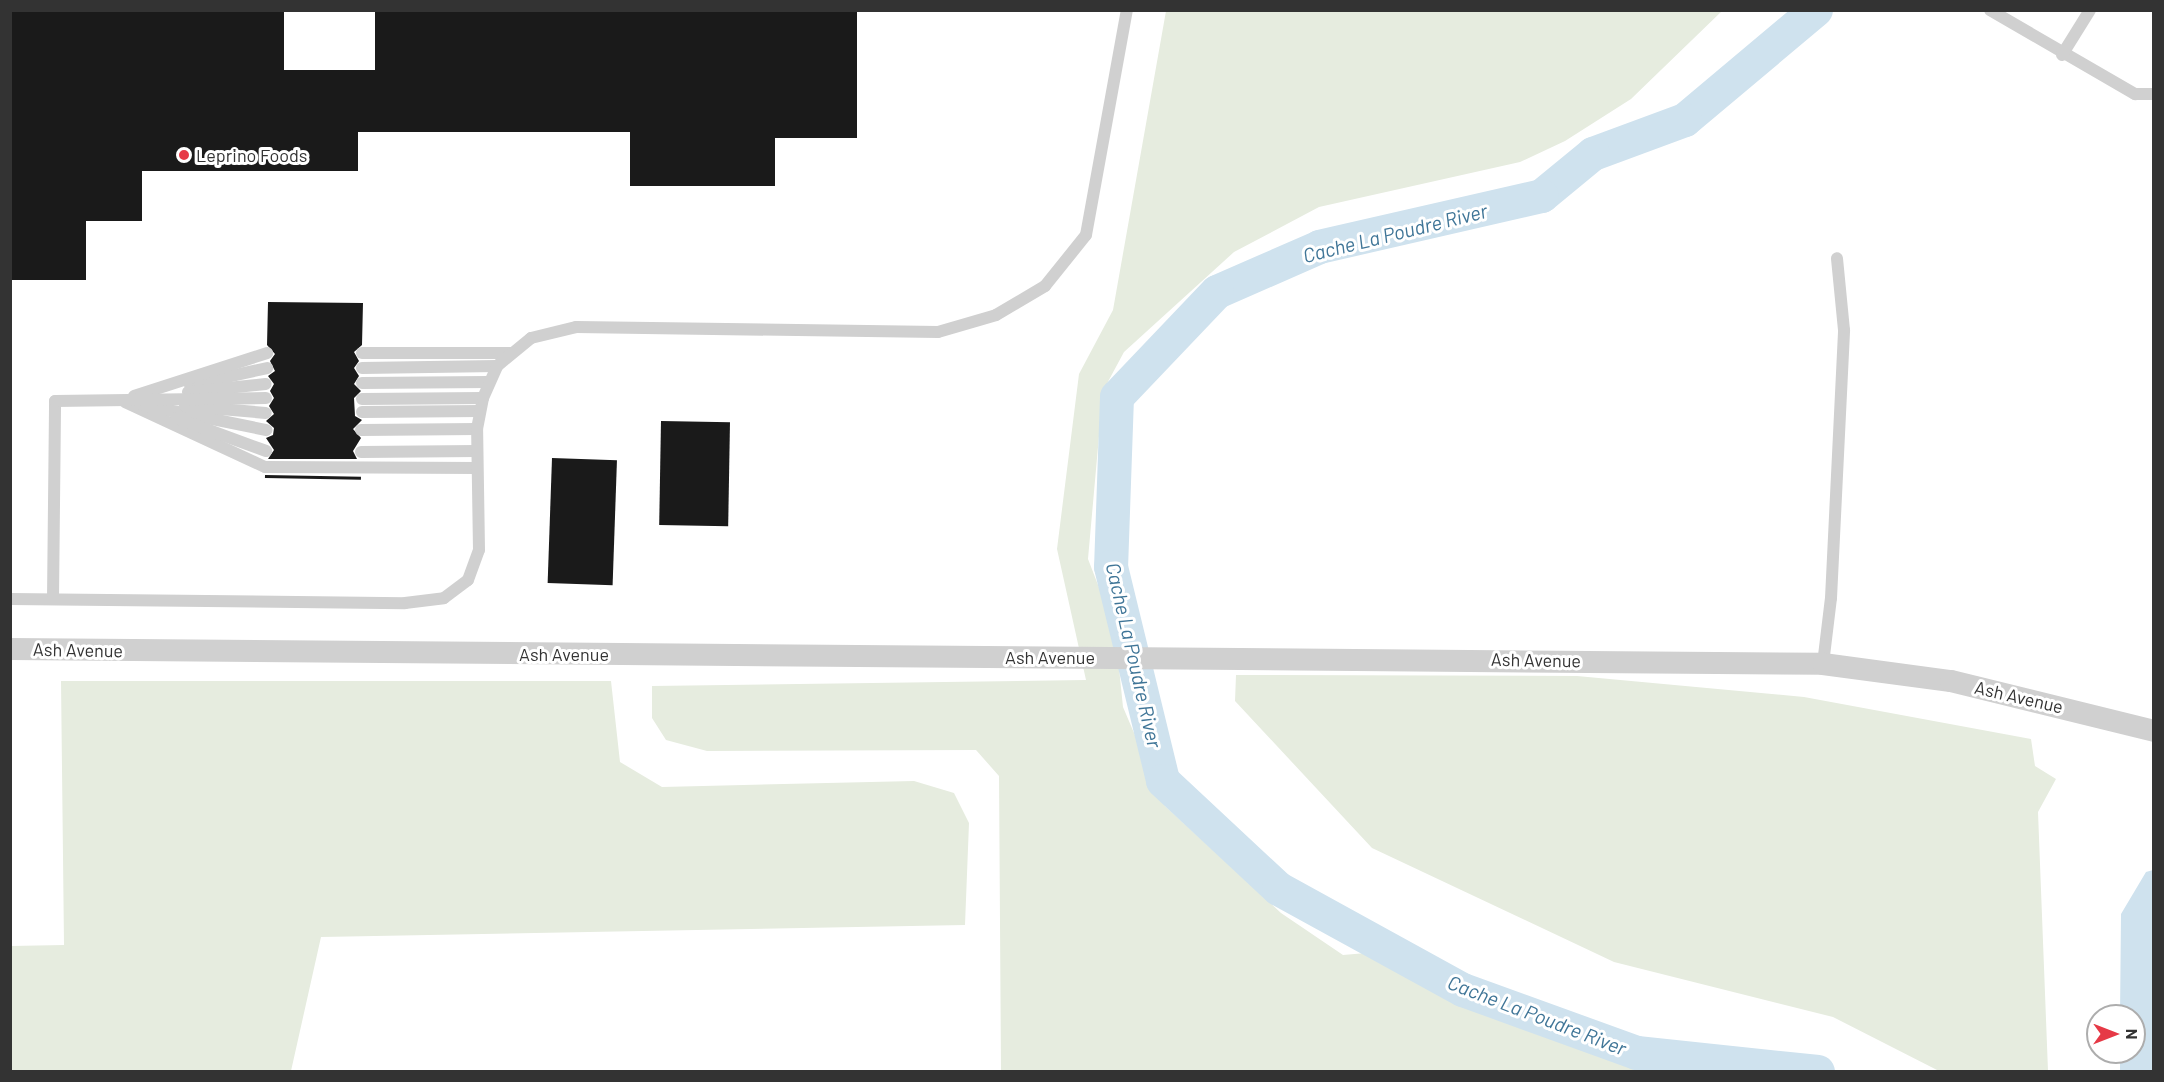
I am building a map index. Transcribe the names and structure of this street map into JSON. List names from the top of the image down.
{
  "streets": {
    "street": ["Ash Avenue"]
  },
  "water": ["Cache La Poudre River"],
  "places": ["Leprino Foods"],
  "north": "right"
}
